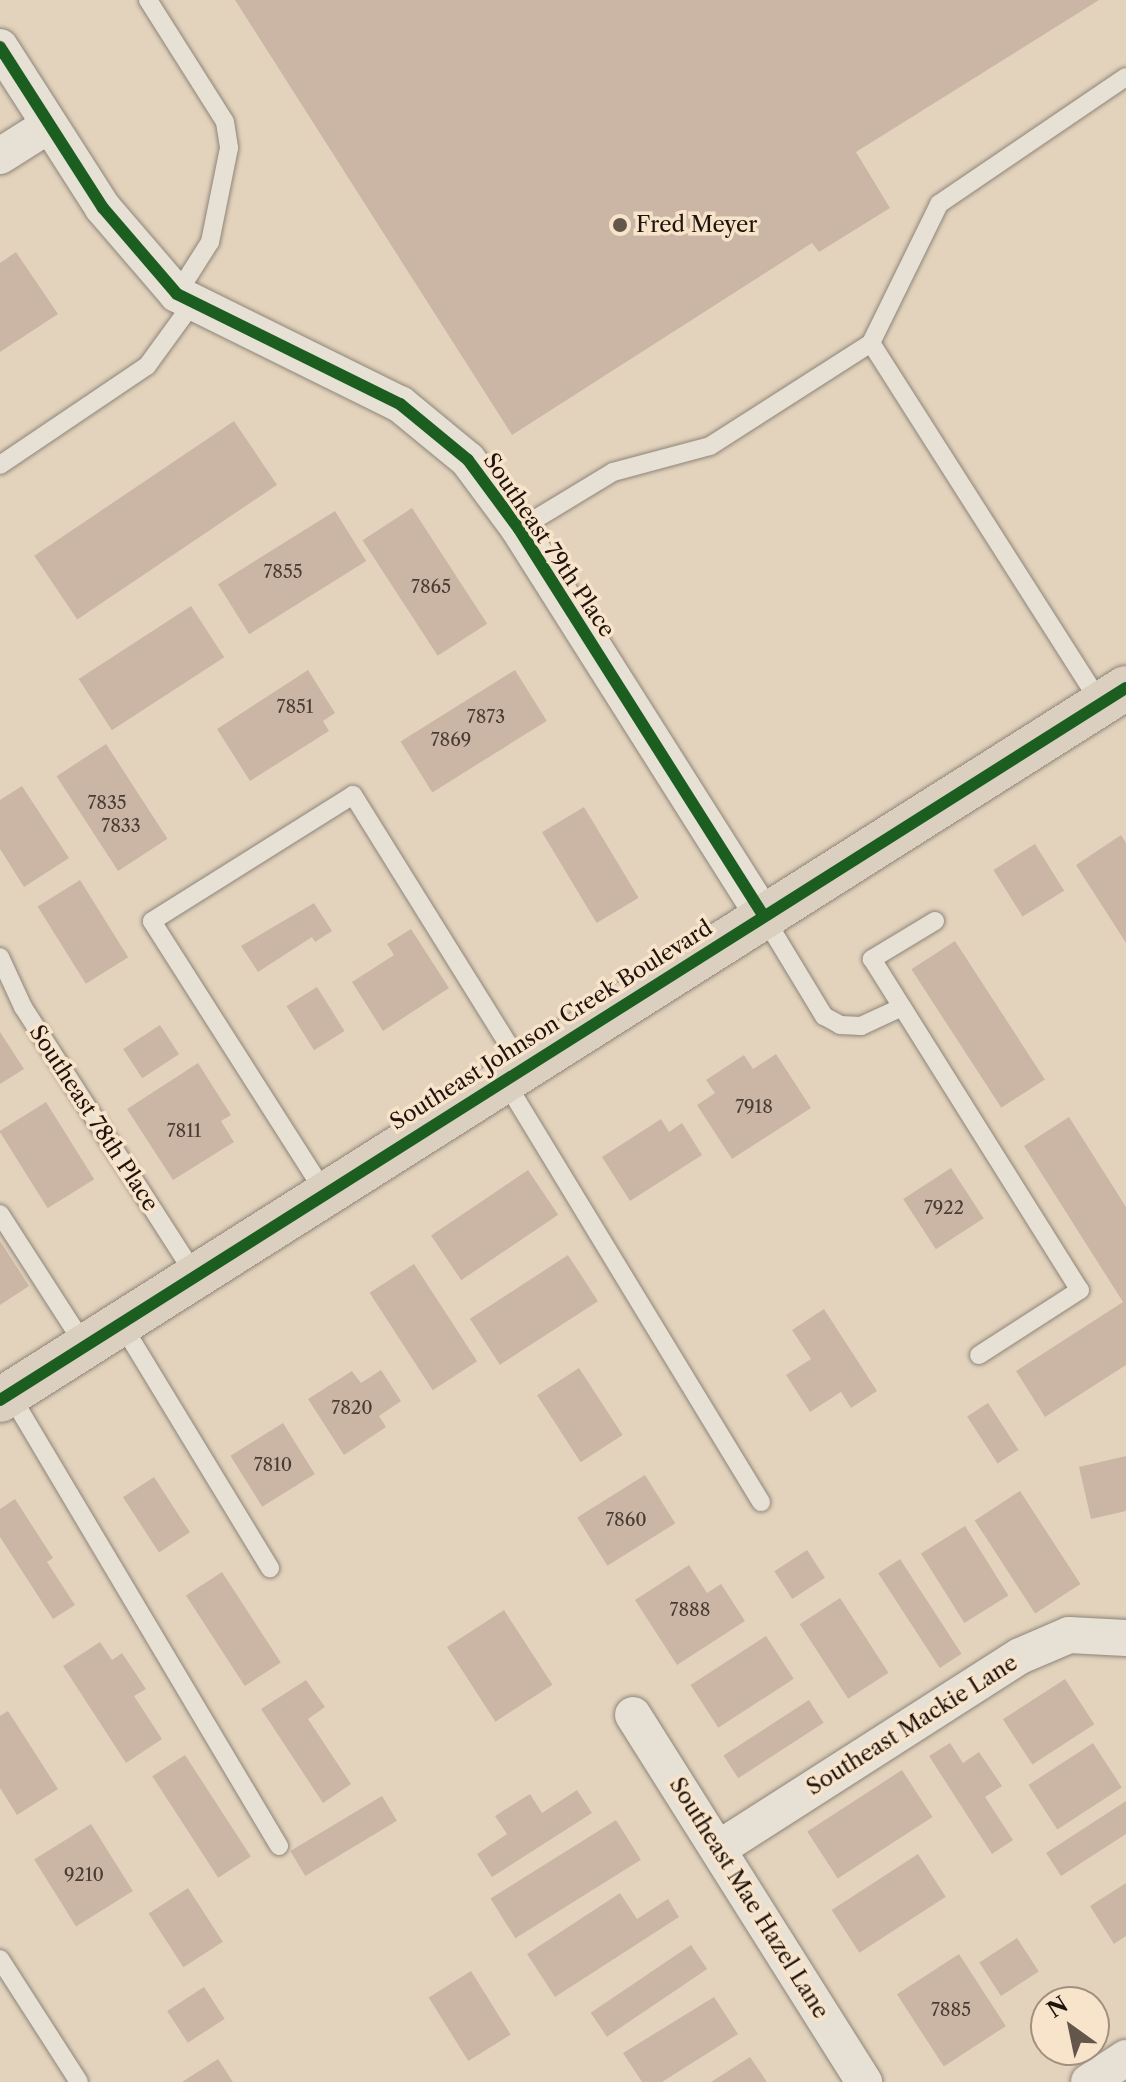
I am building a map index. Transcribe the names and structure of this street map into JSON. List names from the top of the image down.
{
  "streets": {
    "main road": ["Southeast Johnson Creek Boulevard"],
    "street": ["Southeast 79th Place", "Southeast Mackie Lane", "Southeast Mae Hazel Lane"],
    "lane": ["Southeast 78th Place"]
  },
  "crossings": [
    ["Southeast 79th Place", "Southeast Johnson Creek Boulevard"],
    ["Southeast Johnson Creek Boulevard", "Southeast 78th Place"],
    ["Southeast Mackie Lane", "Southeast Mae Hazel Lane"]
  ],
  "places": ["Fred Meyer"],
  "house_numbers": [
    "7855",
    "7865",
    "7851",
    "7873",
    "7869",
    "7835",
    "7833",
    "7918",
    "7811",
    "7922",
    "7820",
    "7810",
    "7860",
    "7888",
    "9210",
    "7885"
  ],
  "north": "top left"
}
